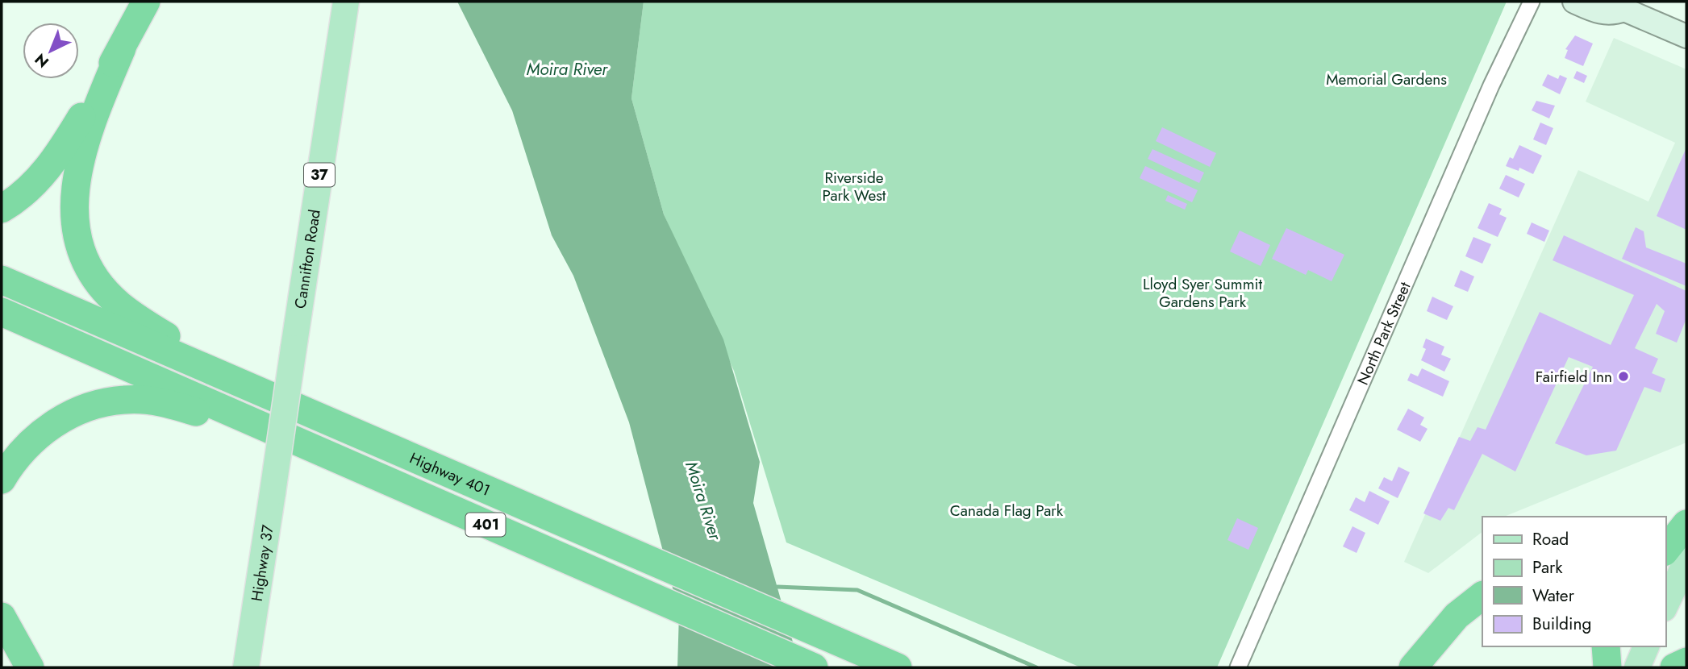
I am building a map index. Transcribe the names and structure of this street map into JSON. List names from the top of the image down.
{
  "streets": {
    "highway": ["Highway 401", "401"],
    "main road": ["37", "Cannifton Road", "Highway 37"],
    "street": ["North Park Street"]
  },
  "crossings": [
    ["Cannifton Road", "Highway 37"]
  ],
  "water": ["Moira River"],
  "parks": [
    "Memorial Gardens",
    "Riverside Park West",
    "Lloyd Syer Summit Gardens Park",
    "Canada Flag Park"
  ],
  "places": ["Fairfield Inn"],
  "legend": [
    "Road",
    "Park",
    "Water",
    "Building"
  ],
  "north": "bottom left"
}
